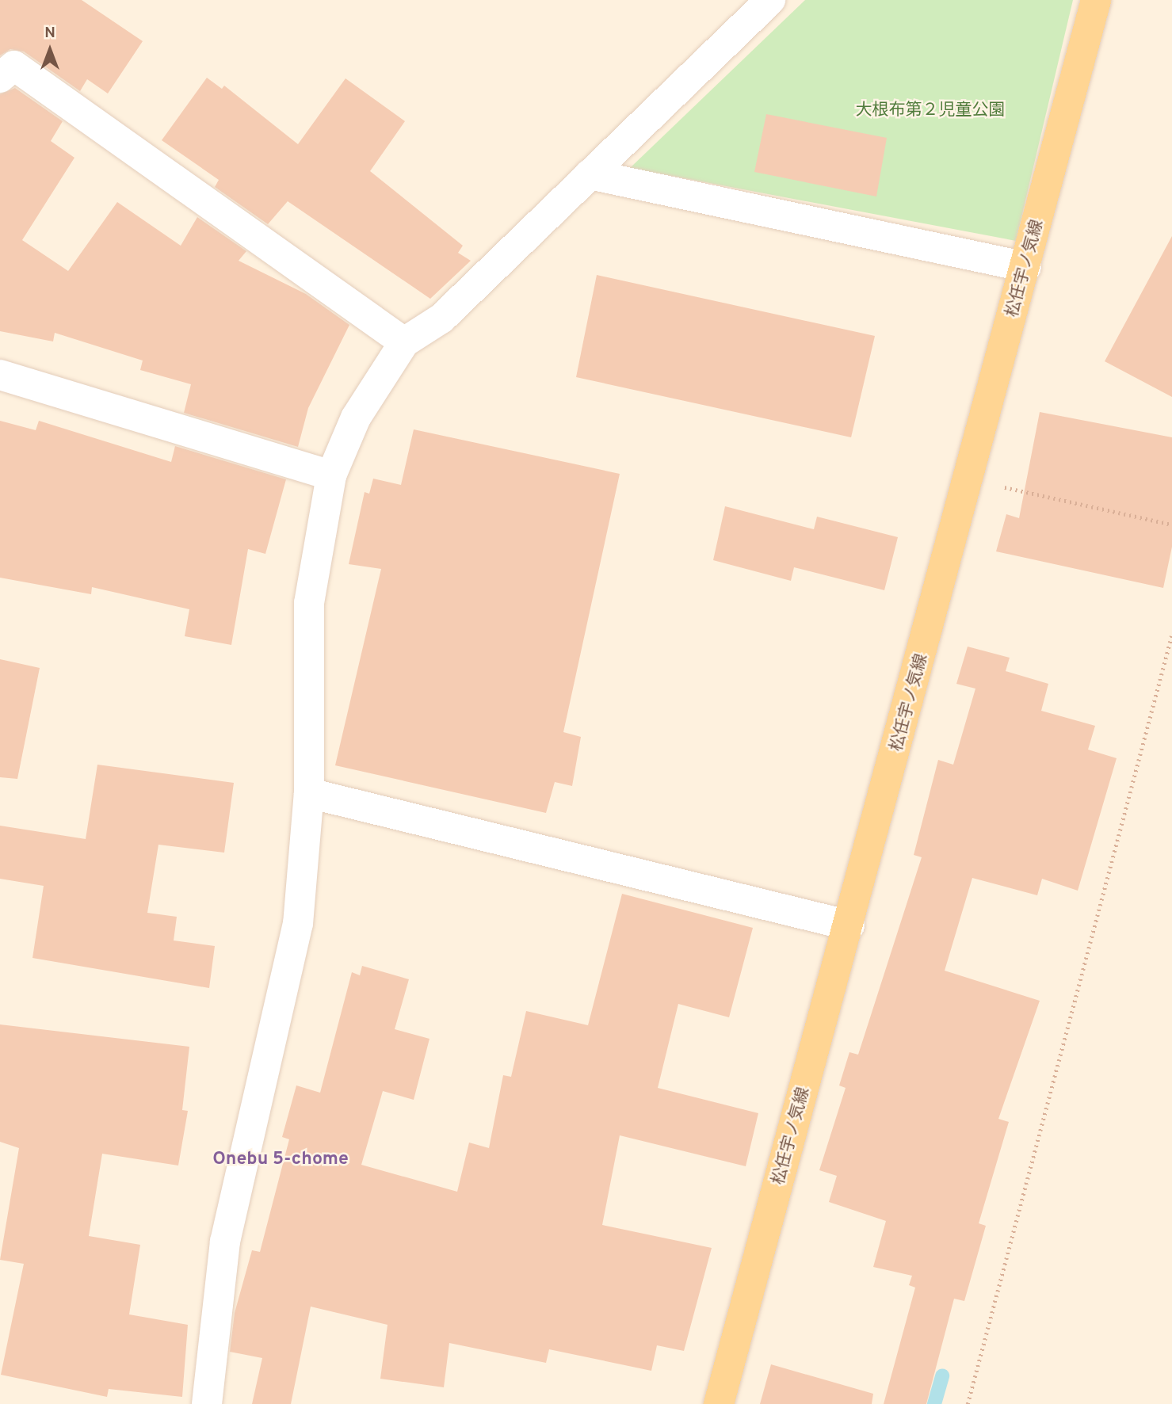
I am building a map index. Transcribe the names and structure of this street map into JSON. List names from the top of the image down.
{
  "streets": {
    "main road": ["松任宇ノ気線"]
  },
  "districts": ["Onebu 5-chome"],
  "parks": ["大根布第２児童公園"],
  "north": "top"
}
